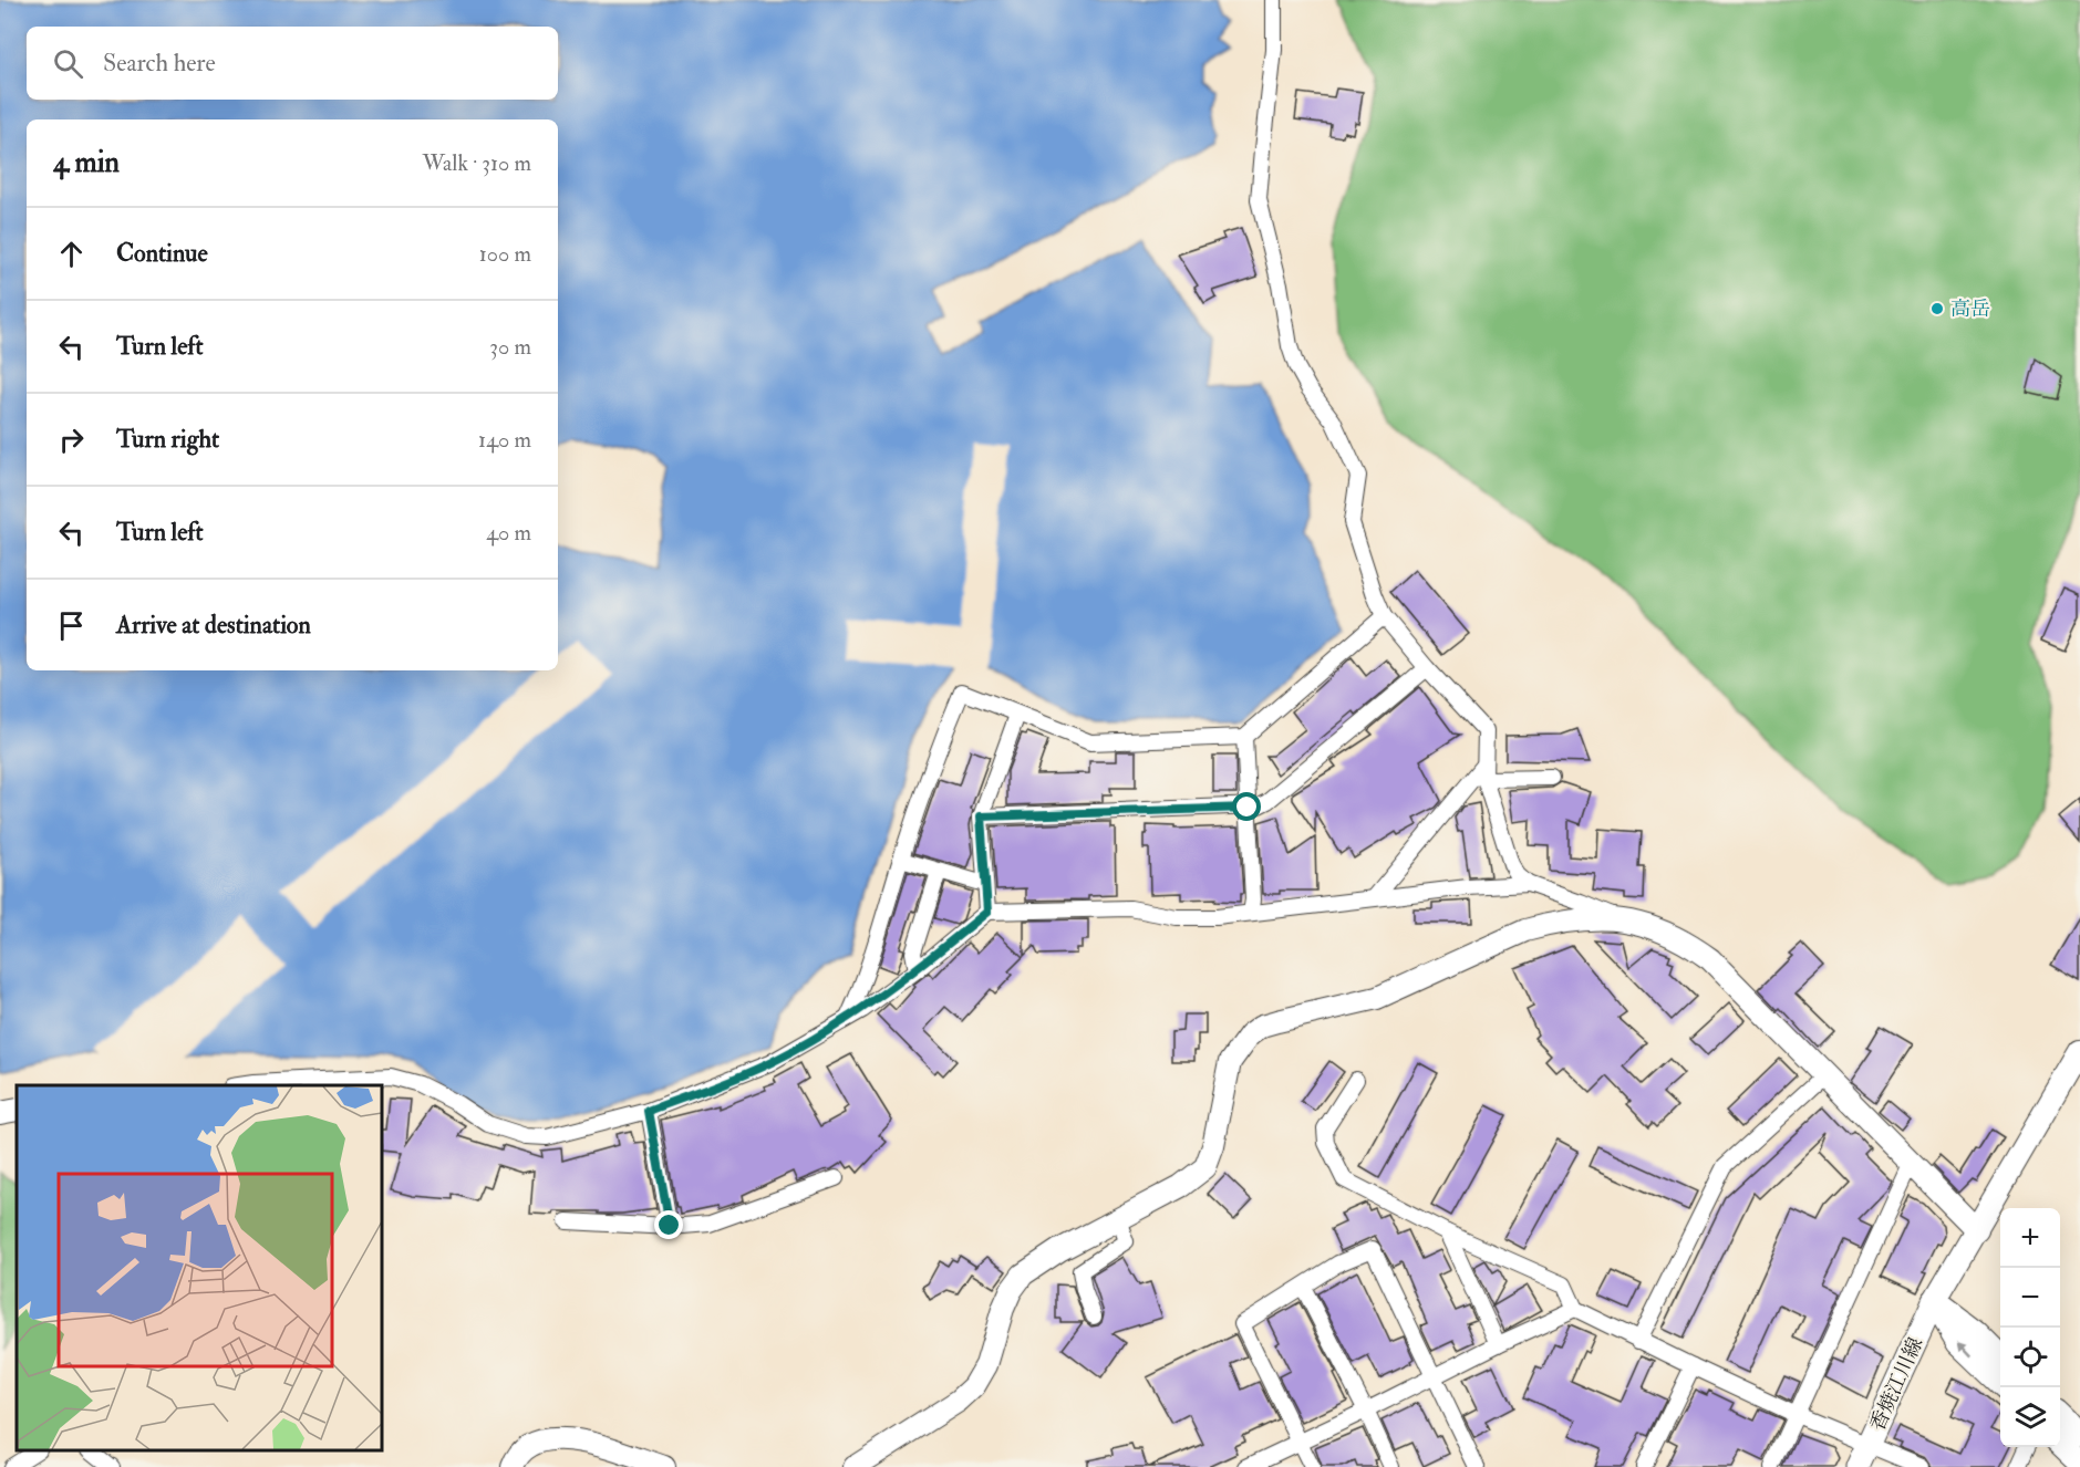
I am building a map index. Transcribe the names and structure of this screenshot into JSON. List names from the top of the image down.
{
  "streets": {
    "main road": ["香焼江川線"]
  },
  "places": ["高岳"],
  "page": {
    "search": "Search here",
    "heading": ["4 min", "Walk · 310 m"],
    "list": [
      ["Continue", "100 m"],
      ["Turn left", "30 m"],
      ["Turn right", "140 m"],
      ["Turn left", "40 m"],
      "Arrive at destination"
    ],
    "map_buttons": ["+", "−"]
  }
}
